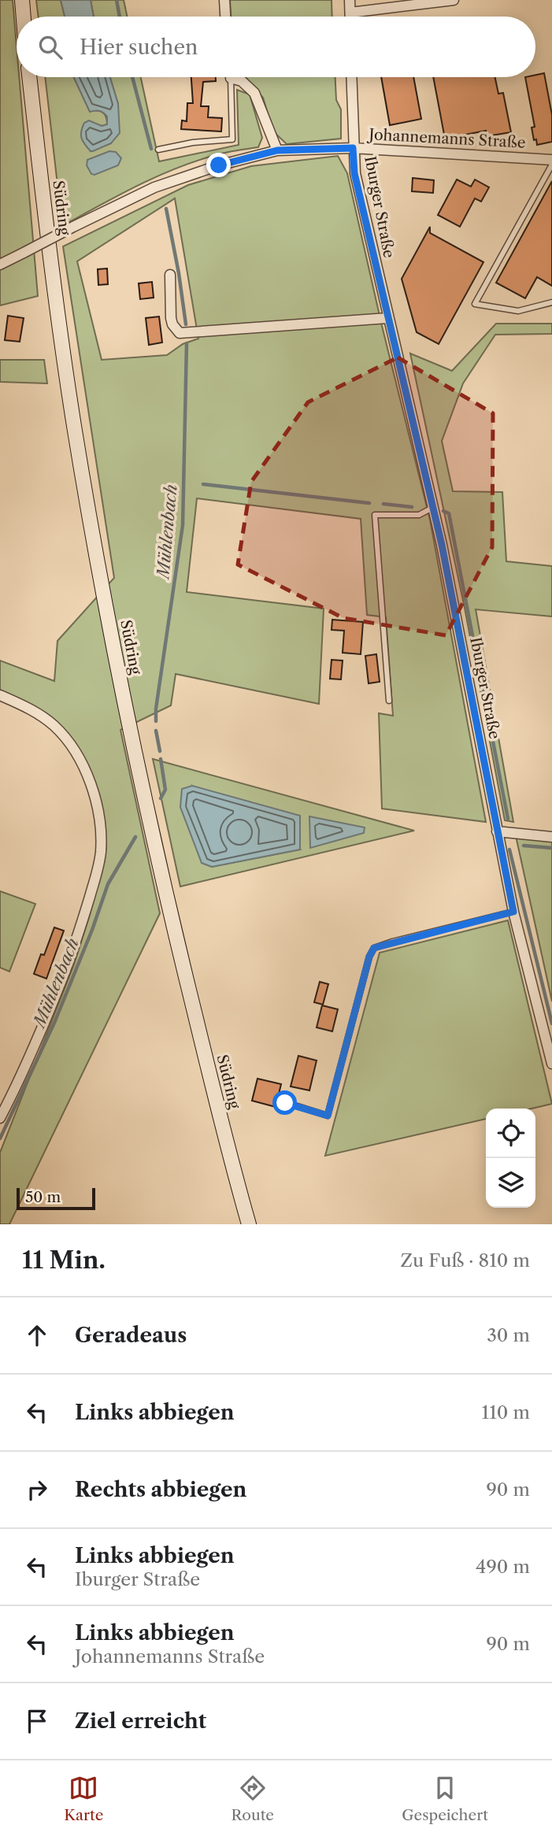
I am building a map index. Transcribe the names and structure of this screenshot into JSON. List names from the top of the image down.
{
  "streets": {
    "main road": ["Südring"],
    "street": ["Johannemanns Straße", "Iburger Straße"]
  },
  "crossings": [
    ["Johannemanns Straße", "Iburger Straße"]
  ],
  "water": ["Mühlenbach"],
  "scale_bar": "50 m",
  "page": {
    "search": "Hier suchen",
    "scale": "50 m",
    "heading": ["11 Min.", "Zu Fuß · 810 m"],
    "list": [
      ["Geradeaus", "30 m"],
      ["Links abbiegen", "110 m"],
      ["Rechts abbiegen", "90 m"],
      ["Links abbiegen", "Iburger Straße", "490 m"],
      ["Links abbiegen", "Johannemanns Straße", "90 m"],
      "Ziel erreicht"
    ],
    "nav": ["Karte", "Route", "Gespeichert"]
  }
}
